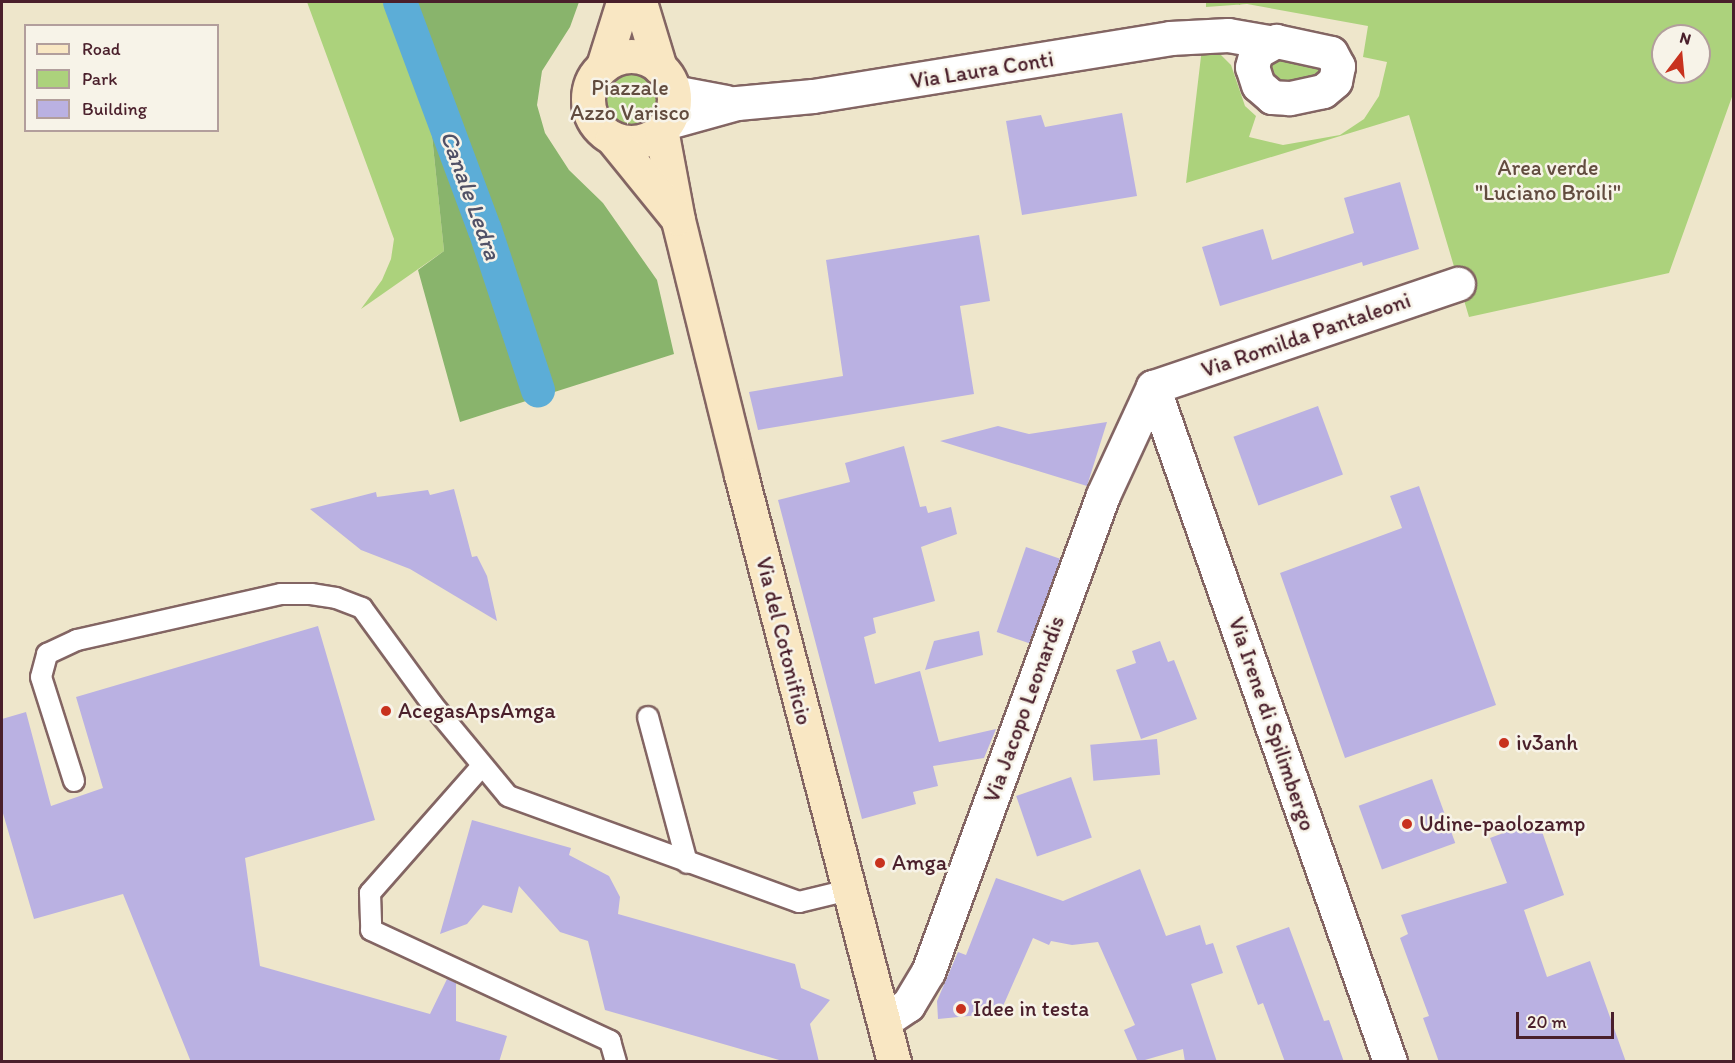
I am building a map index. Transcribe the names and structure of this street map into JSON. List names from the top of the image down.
{
  "streets": {
    "main road": ["Via del Cotonificio"],
    "street": [
      "Via Laura Conti",
      "Via Romilda Pantaleoni",
      "Via Jacopo Leonardis",
      "Via Irene di Spilimbergo"
    ]
  },
  "crossings": [
    ["Via Laura Conti", "Via del Cotonificio"],
    ["Via Romilda Pantaleoni", "Via Jacopo Leonardis"],
    ["Via Romilda Pantaleoni", "Via Irene di Spilimbergo"],
    ["Via del Cotonificio", "Via Jacopo Leonardis"],
    ["Via Jacopo Leonardis", "Via Irene di Spilimbergo"]
  ],
  "water": ["Canale Ledra"],
  "parks": ["Piazzale Azzo Varisco", "Area verde \"Luciano Broili\""],
  "places": [
    "AcegasApsAmga",
    "iv3anh",
    "Udine-paolozamp",
    "Amga",
    "Idee in testa"
  ],
  "legend": ["Road", "Park", "Building"],
  "scale_bar": "20 m",
  "north": "top"
}
